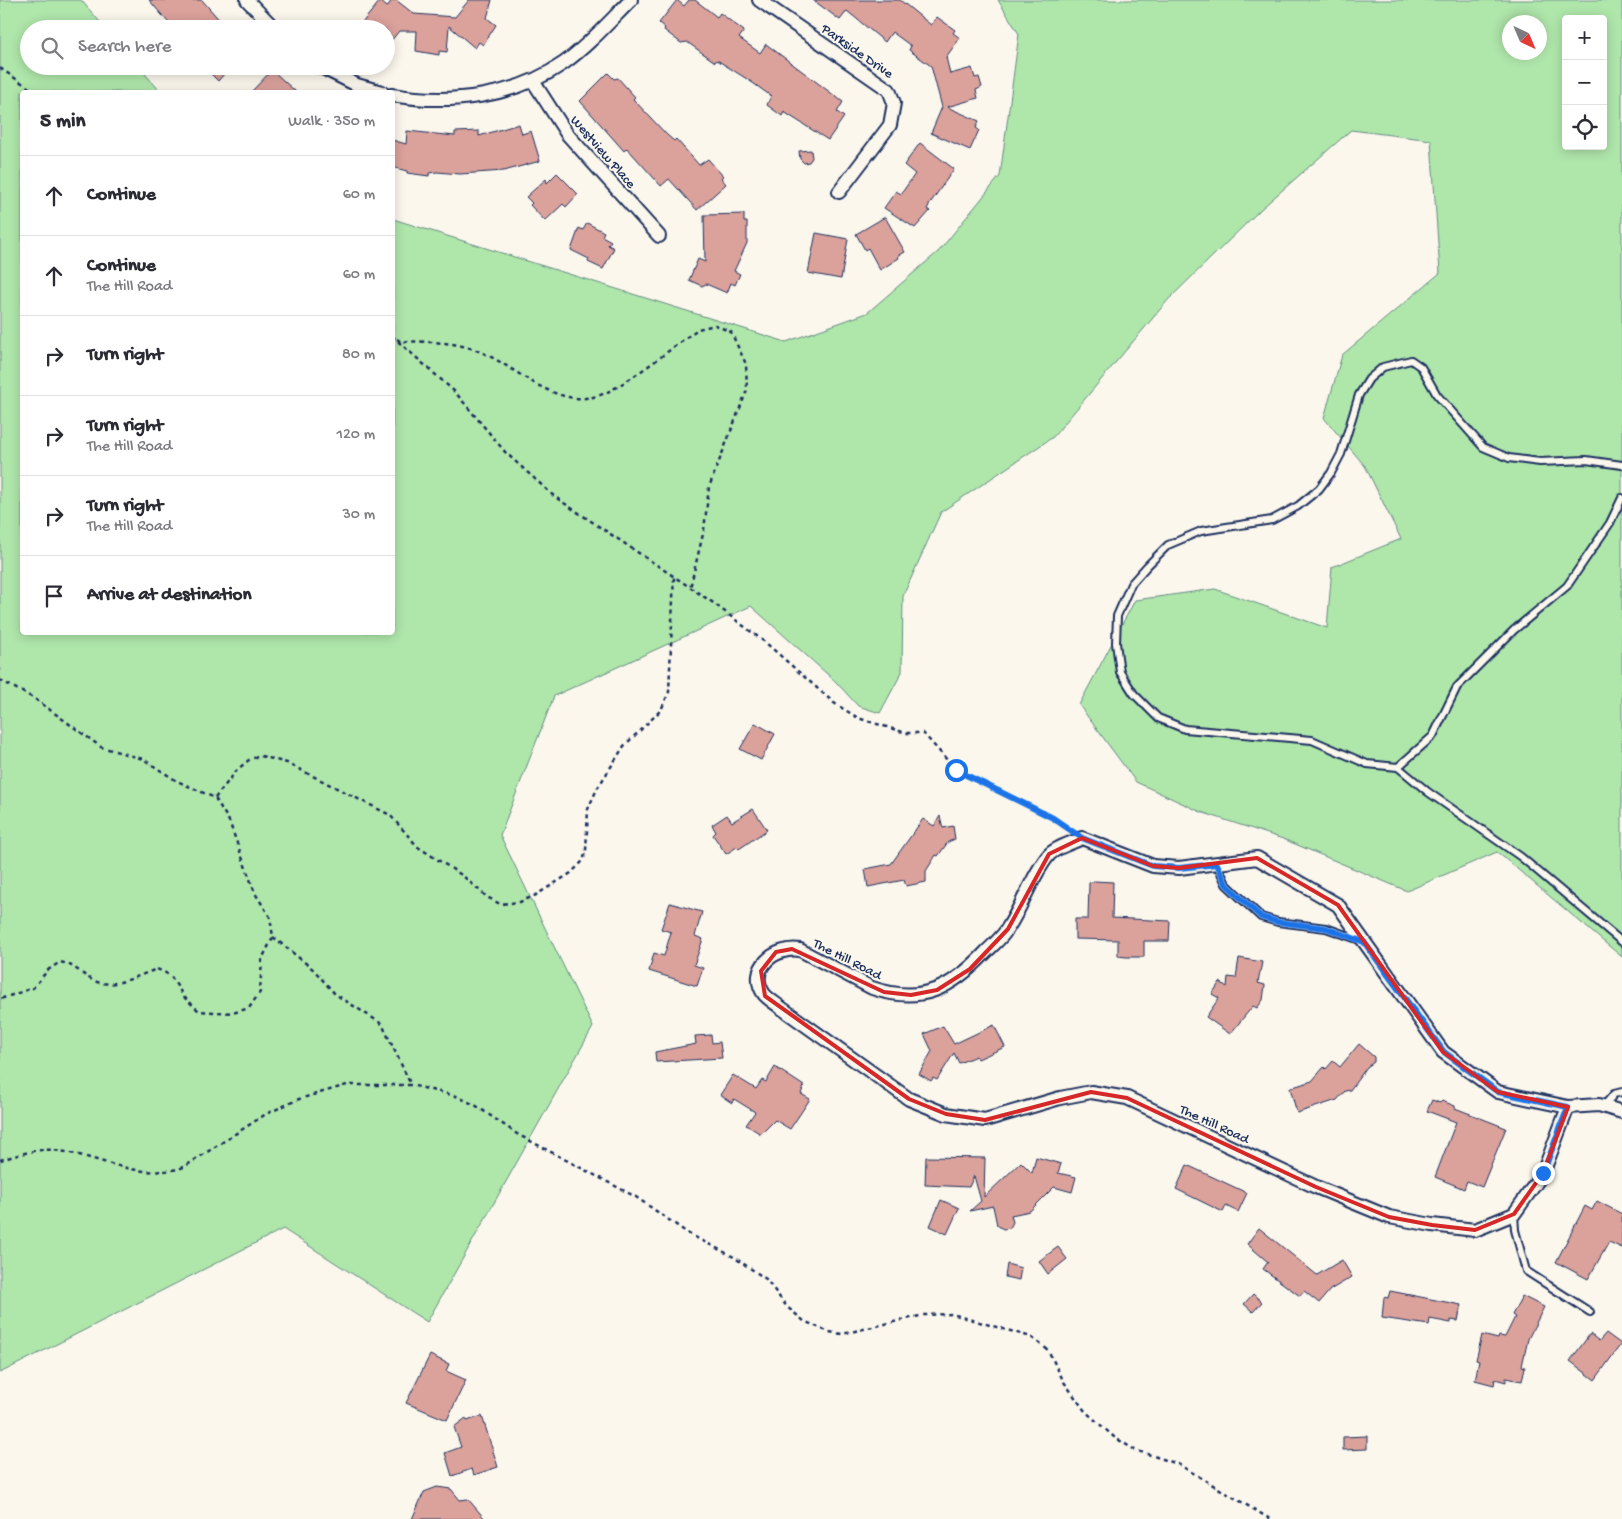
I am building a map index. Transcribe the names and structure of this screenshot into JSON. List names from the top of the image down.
{
  "streets": {
    "street": ["Parkside Drive", "Westview Place", "The Hill Road"]
  },
  "north": "bottom right",
  "page": {
    "map_buttons": ["+", "−"],
    "search": "Search here",
    "heading": ["5 min", "Walk · 350 m"],
    "list": [
      ["Continue", "60 m"],
      ["Continue", "The Hill Road", "60 m"],
      ["Turn right", "80 m"],
      ["Turn right", "The Hill Road", "120 m"],
      ["Turn right", "The Hill Road", "30 m"],
      "Arrive at destination"
    ]
  }
}
